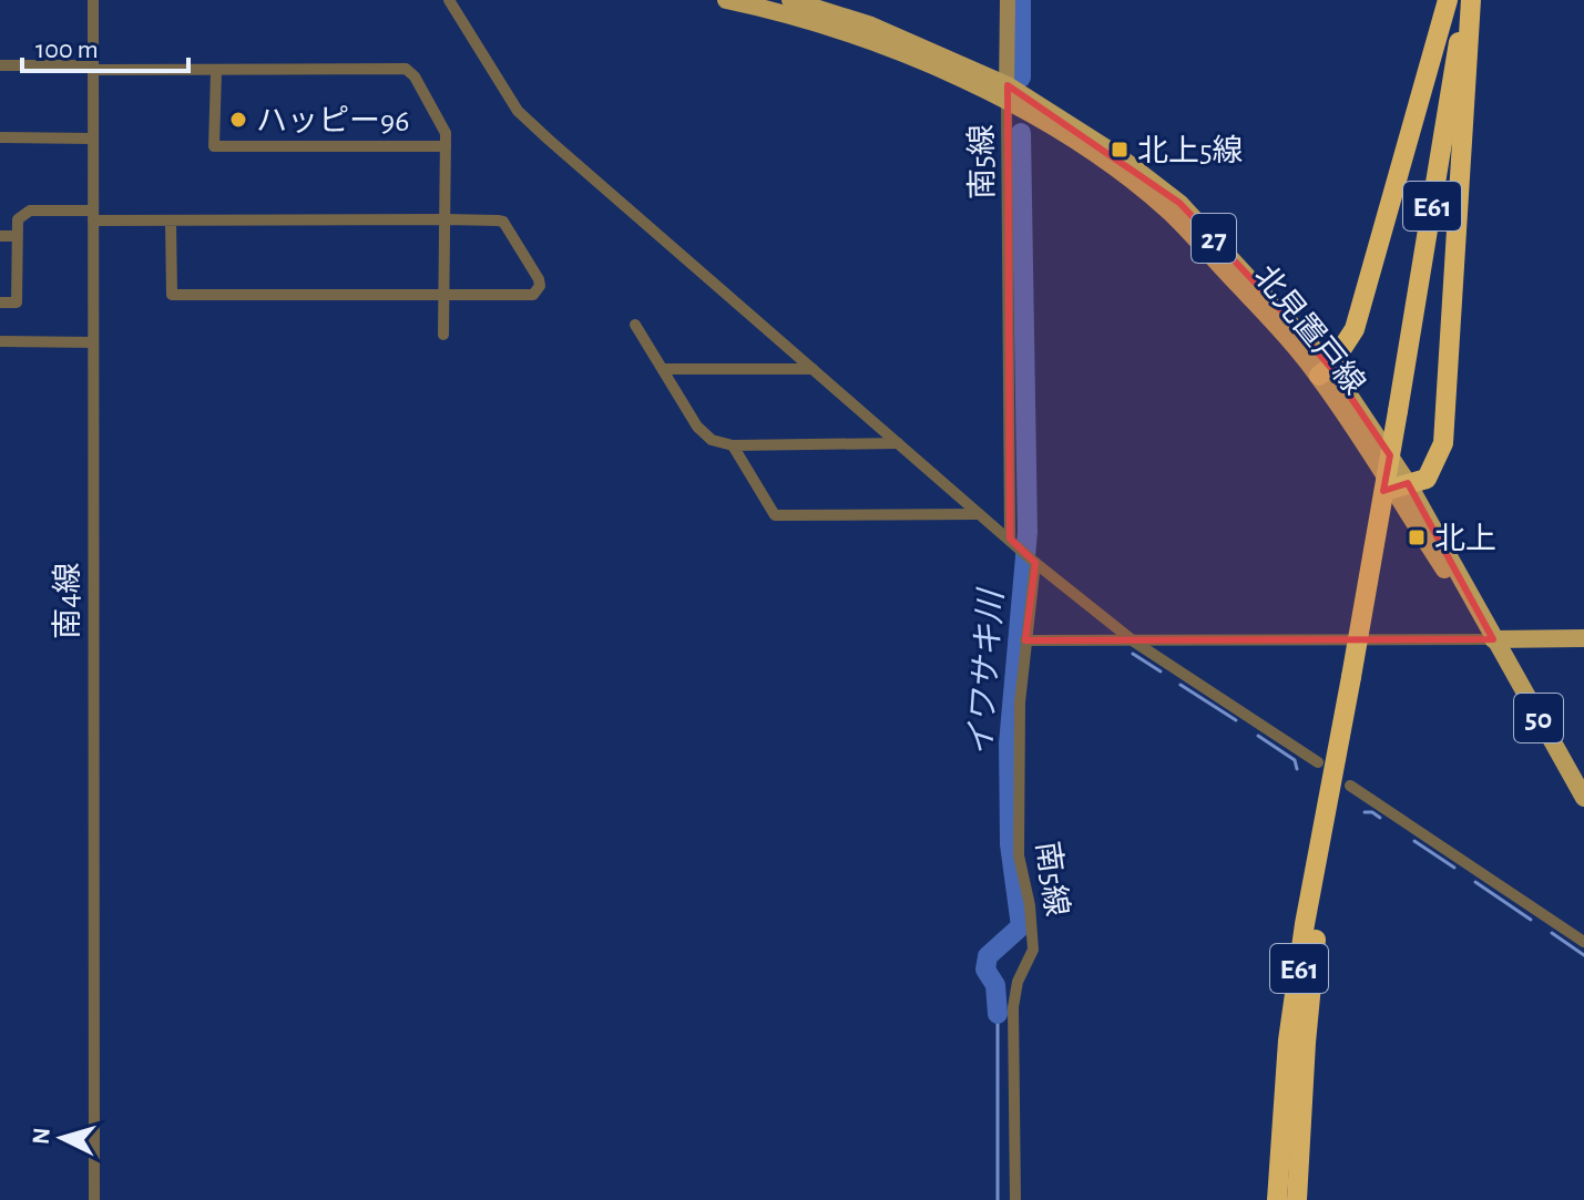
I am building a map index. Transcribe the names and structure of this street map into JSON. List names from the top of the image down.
{
  "streets": {
    "highway": ["E61"],
    "main road": ["27", "北見置戸線", "50"],
    "street": ["南5線", "南4線"]
  },
  "crossings": [
    ["南5線", "北見置戸線"]
  ],
  "water": ["イワサキ川"],
  "places": {
    "other": ["ハッピー96"],
    "transit": ["北上5線", "北上"]
  },
  "scale_bar": "100 m",
  "north": "left"
}
